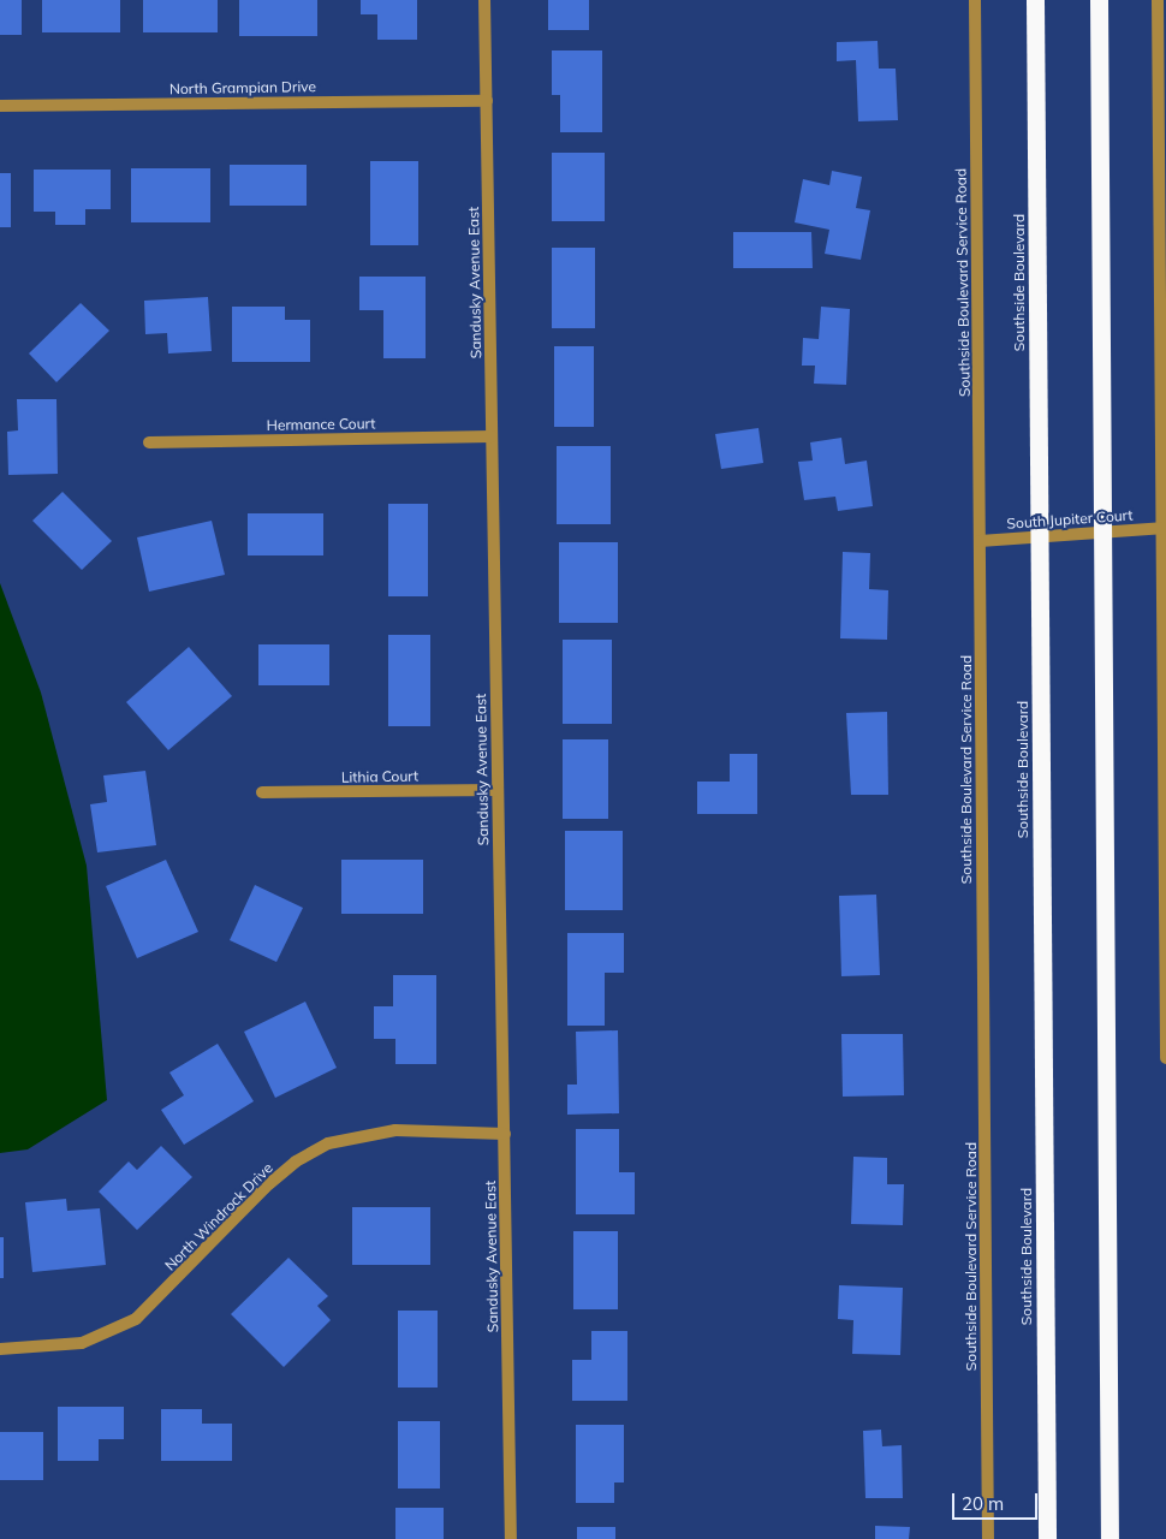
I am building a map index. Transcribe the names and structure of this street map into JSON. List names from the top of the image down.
{
  "streets": {
    "highway": ["Southside Boulevard"],
    "street": [
      "North Grampian Drive",
      "Sandusky Avenue East",
      "Southside Boulevard Service Road",
      "Hermance Court",
      "South Jupiter Court",
      "Lithia Court",
      "North Windrock Drive"
    ]
  },
  "crossings": [
    ["North Grampian Drive", "Sandusky Avenue East"],
    ["Sandusky Avenue East", "Hermance Court"],
    ["Sandusky Avenue East", "Lithia Court"],
    ["Sandusky Avenue East", "North Windrock Drive"],
    ["Southside Boulevard Service Road", "South Jupiter Court"],
    ["Southside Boulevard", "South Jupiter Court"]
  ],
  "scale_bar": "20 m"
}
